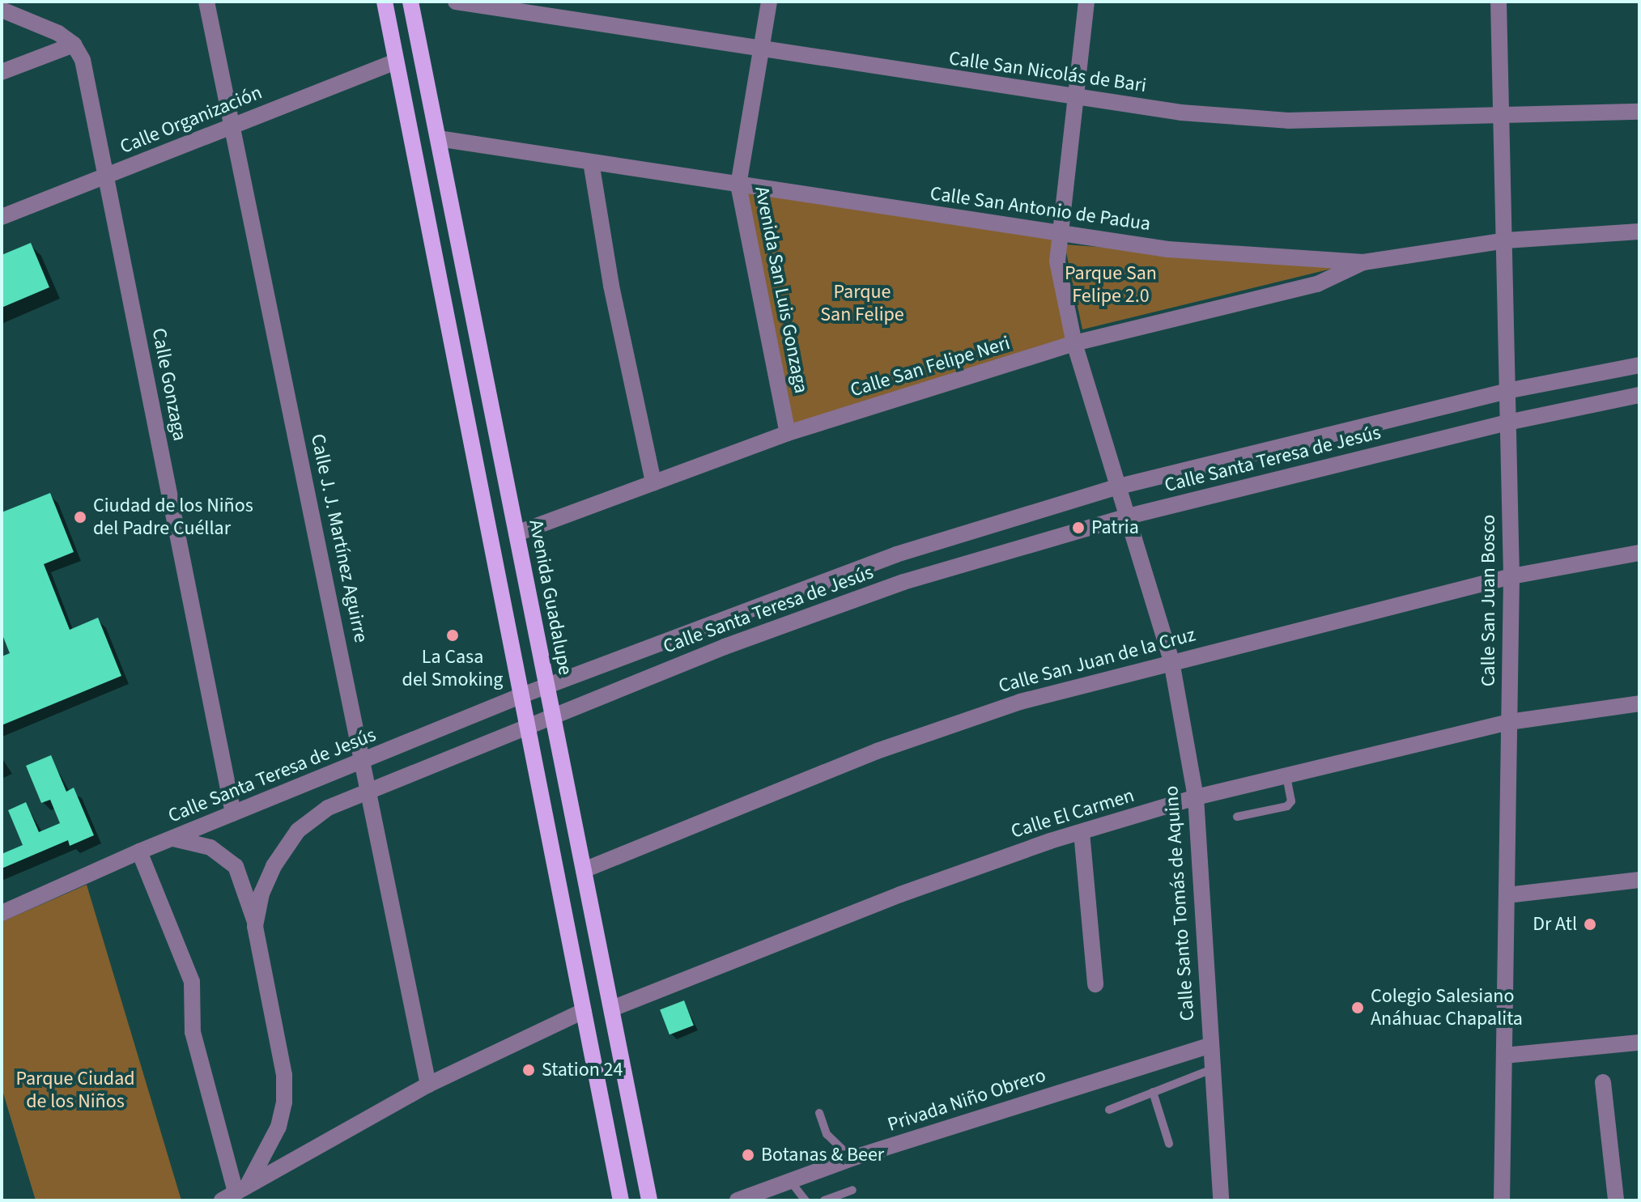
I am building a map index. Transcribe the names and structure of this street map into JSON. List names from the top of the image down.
{
  "streets": {
    "main road": ["Avenida Guadalupe"],
    "street": [
      "Calle San Nicolás de Bari",
      "Calle Organización",
      "Calle San Antonio de Padua",
      "Avenida San Luis Gonzaga",
      "Calle San Felipe Neri",
      "Calle Gonzaga",
      "Calle Santa Teresa de Jesús",
      "Calle J. J. Martínez Aguirre",
      "Calle San Juan Bosco",
      "Calle San Juan de la Cruz",
      "Calle El Carmen",
      "Calle Santo Tomás de Aquino",
      "Privada Niño Obrero"
    ]
  },
  "crossings": [
    ["Calle San Nicolás de Bari", "Avenida San Luis Gonzaga"],
    ["Calle San Nicolás de Bari", "Calle San Juan Bosco"],
    ["Calle San Nicolás de Bari", "Calle Santo Tomás de Aquino"],
    ["Calle Organización", "Calle Gonzaga"],
    ["Calle Organización", "Calle J. J. Martínez Aguirre"],
    ["Calle San Antonio de Padua", "Avenida San Luis Gonzaga"],
    ["Calle San Antonio de Padua", "Calle San Felipe Neri"],
    ["Calle San Antonio de Padua", "Avenida Guadalupe"],
    ["Calle San Antonio de Padua", "Calle San Juan Bosco"],
    ["Calle San Antonio de Padua", "Calle Santo Tomás de Aquino"],
    ["Avenida San Luis Gonzaga", "Calle San Felipe Neri"],
    ["Calle San Felipe Neri", "Avenida Guadalupe"],
    ["Calle San Felipe Neri", "Calle Santo Tomás de Aquino"],
    ["Calle Gonzaga", "Calle Santa Teresa de Jesús"],
    ["Calle Santa Teresa de Jesús", "Calle J. J. Martínez Aguirre"],
    ["Calle Santa Teresa de Jesús", "Avenida Guadalupe"],
    ["Calle Santa Teresa de Jesús", "Calle San Juan Bosco"],
    ["Calle Santa Teresa de Jesús", "Calle Santo Tomás de Aquino"],
    ["Avenida Guadalupe", "Calle San Juan de la Cruz"],
    ["Avenida Guadalupe", "Calle El Carmen"],
    ["Calle San Juan Bosco", "Calle San Juan de la Cruz"],
    ["Calle San Juan Bosco", "Calle El Carmen"],
    ["Calle San Juan de la Cruz", "Calle Santo Tomás de Aquino"],
    ["Calle El Carmen", "Calle Santo Tomás de Aquino"],
    ["Calle Santo Tomás de Aquino", "Privada Niño Obrero"]
  ],
  "parks": ["Parque San Felipe 2.0", "Parque San Felipe", "Parque Ciudad de los Niños"],
  "places": [
    "Ciudad de los Niños del Padre Cuéllar",
    "Patria",
    "La Casa del Smoking",
    "Dr Atl",
    "Colegio Salesiano Anáhuac Chapalita",
    "Station 24",
    "Botanas & Beer"
  ]
}
